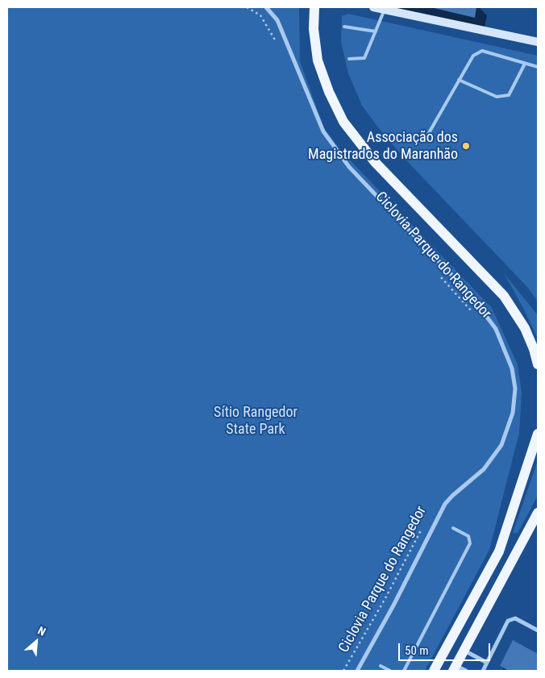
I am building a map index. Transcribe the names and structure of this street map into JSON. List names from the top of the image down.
{
  "streets": {
    "path": ["Ciclovia Parque do Rangedor"]
  },
  "parks": ["Sítio Rangedor State Park"],
  "places": ["Associação dos Magistrados do Maranhão"],
  "scale_bar": "50 m",
  "north": "top right"
}
